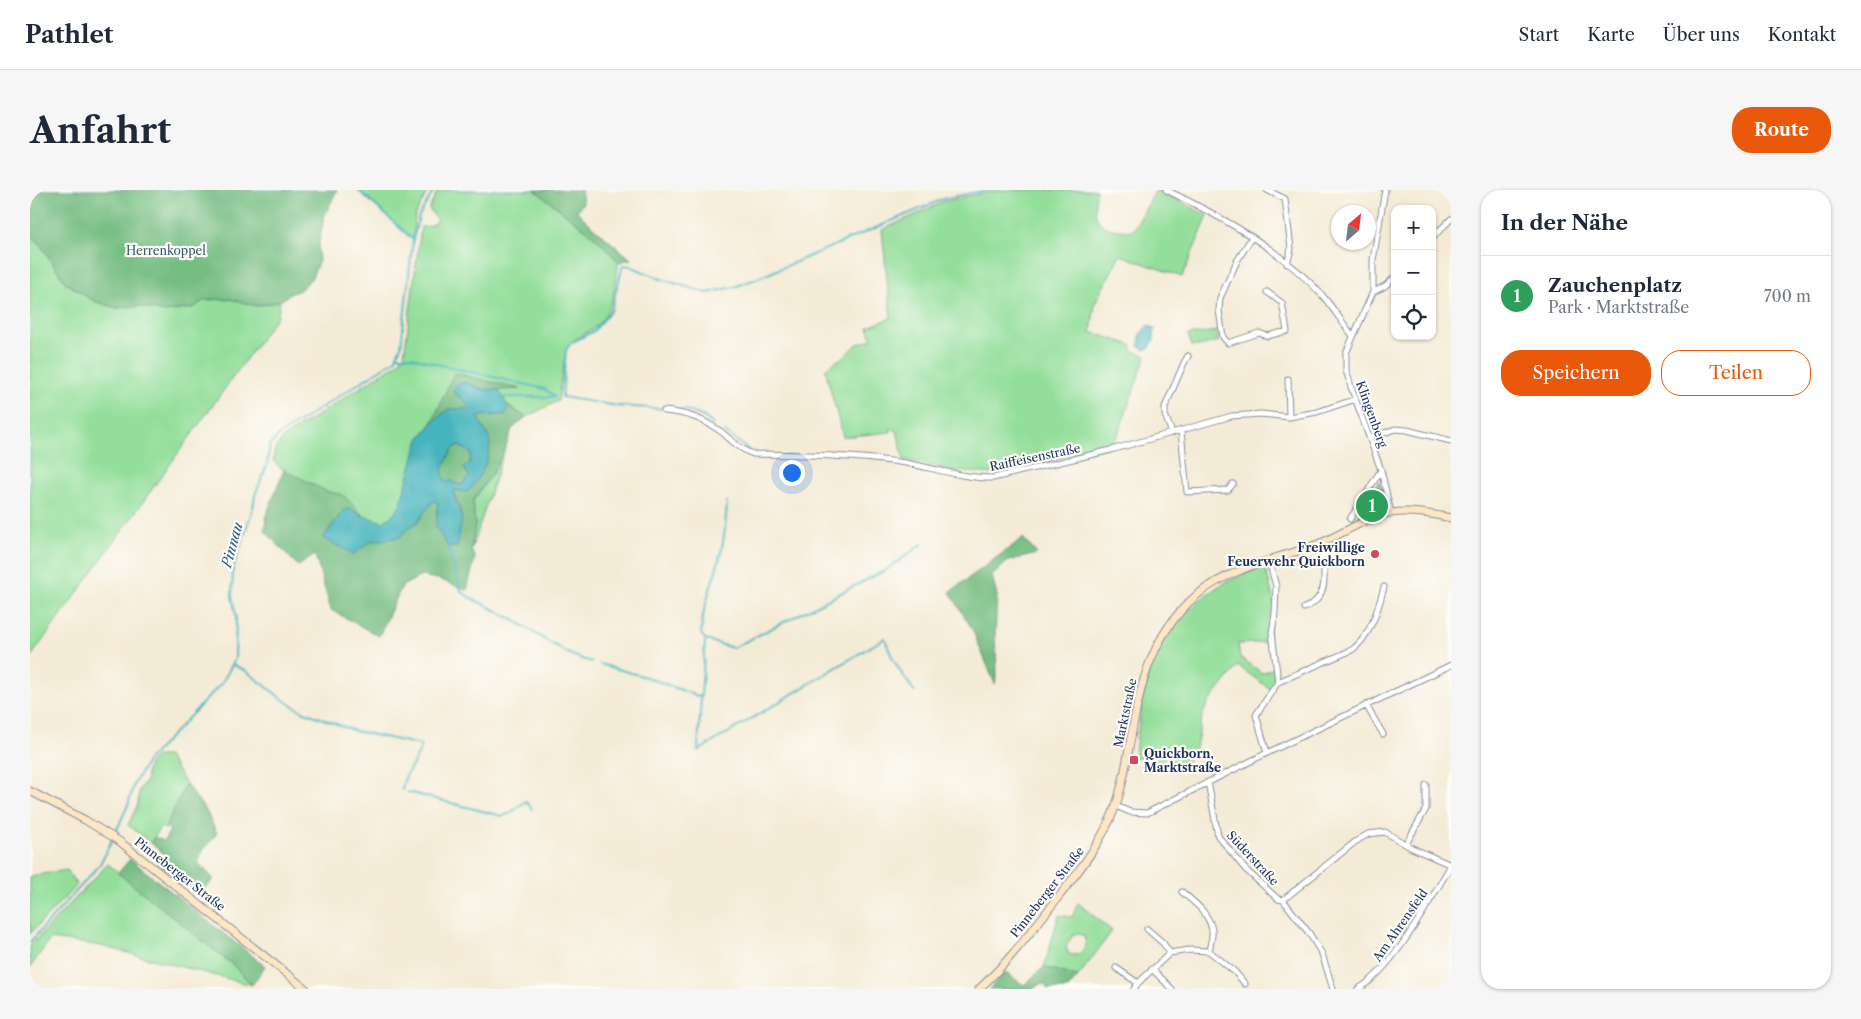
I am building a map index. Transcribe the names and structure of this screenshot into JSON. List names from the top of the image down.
{
  "streets": {
    "main road": ["Marktstraße", "Pinneberger Straße"],
    "street": [
      "Klingenberg",
      "Raiffeisenstraße",
      "Süderstraße",
      "Am Ahrensfeld"
    ]
  },
  "crossings": [
    ["Klingenberg", "Raiffeisenstraße"],
    ["Klingenberg", "Marktstraße"],
    ["Marktstraße", "Pinneberger Straße"]
  ],
  "water": ["Pinnau"],
  "parks": ["Herrenkoppel"],
  "places": {
    "other": ["Freiwillige Feuerwehr Quickborn"],
    "transit": ["Quickborn, Marktstraße"]
  },
  "north": "top right",
  "page": {
    "header": "Pathlet",
    "nav": [
      "Start",
      "Karte",
      "Über uns",
      "Kontakt"
    ],
    "buttons": [
      "Route",
      ["Speichern", "Teilen"]
    ],
    "title": "Anfahrt",
    "heading": "In der Nähe",
    "map_buttons": ["+", "−"],
    "list": [
      {
        "mark": "1",
        "name": "Zauchenplatz",
        "note": "Park · Marktstraße",
        "value": "700 m"
      }
    ],
    "pins": "1"
  }
}
